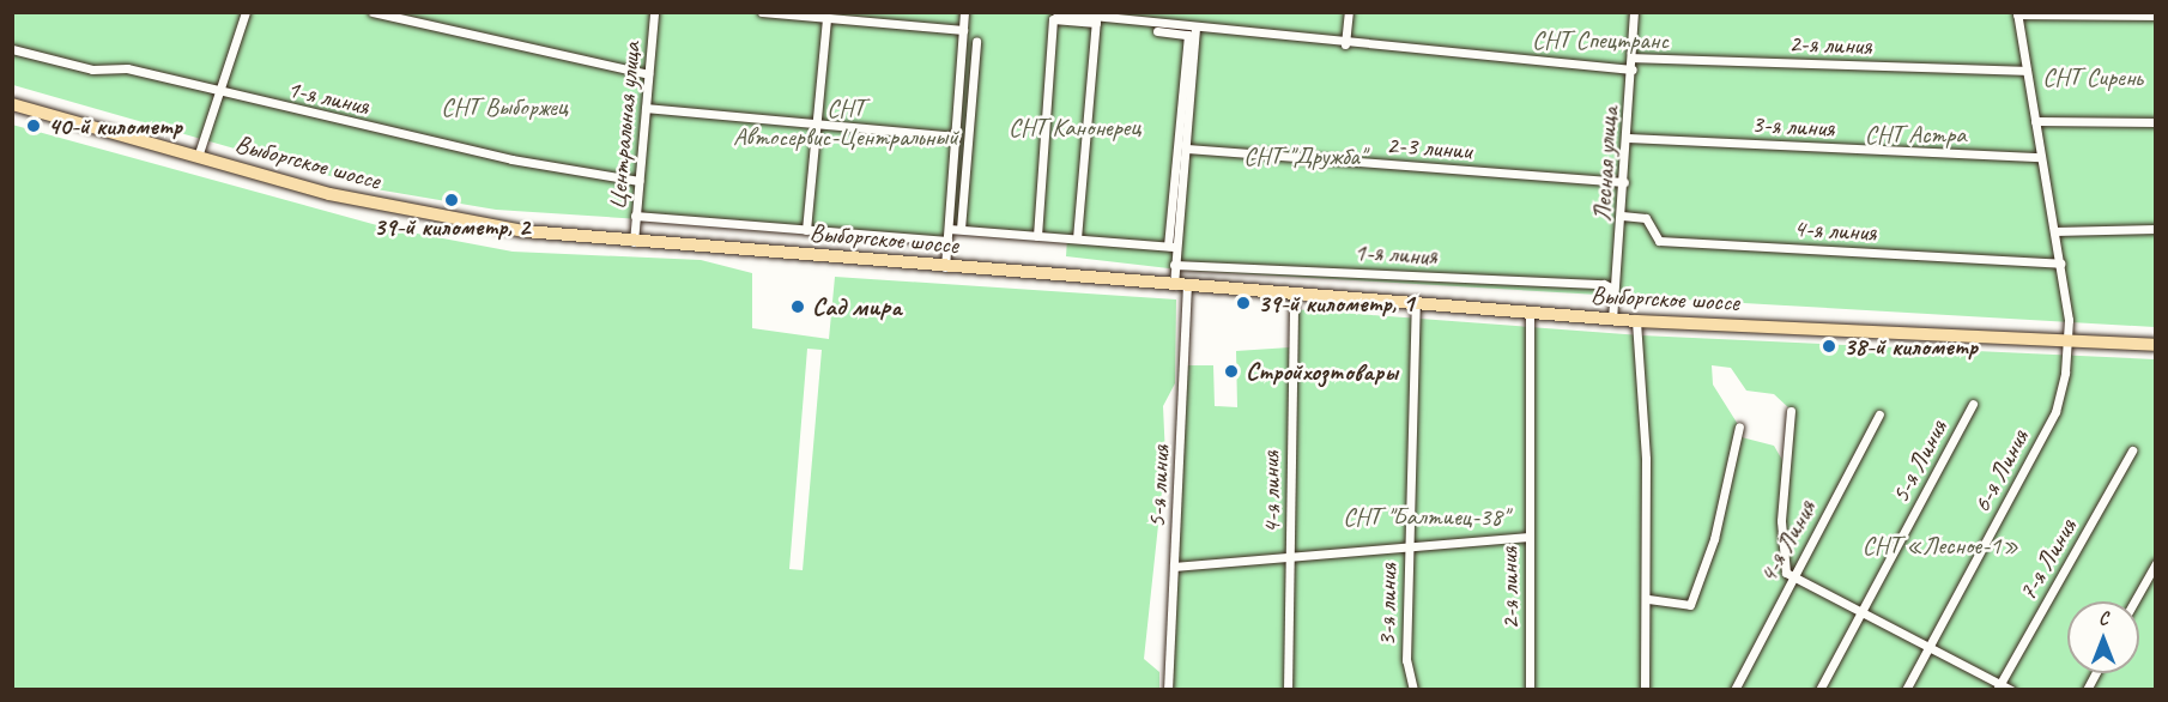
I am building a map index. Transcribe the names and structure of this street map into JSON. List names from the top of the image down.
{
  "streets": {
    "main road": ["Выборгское шоссе"],
    "street": [
      "2-я линия",
      "1-я линия",
      "Центральная улица",
      "3-я линия",
      "2-3 линии",
      "Лесная улица",
      "4-я линия",
      "5-я Линия",
      "6-я Линия",
      "5-я линия",
      "4-я Линия",
      "7-я Линия"
    ]
  },
  "crossings": [
    ["2-я линия", "Выборгское шоссе"],
    ["2-я линия", "Лесная улица"],
    ["2-я линия", "6-я Линия"],
    ["1-я линия", "Центральная улица"],
    ["1-я линия", "Лесная улица"],
    ["1-я линия", "5-я линия"],
    ["Центральная улица", "Выборгское шоссе"],
    ["3-я линия", "Выборгское шоссе"],
    ["3-я линия", "Лесная улица"],
    ["3-я линия", "6-я Линия"],
    ["2-3 линии", "Лесная улица"],
    ["Выборгское шоссе", "Лесная улица"],
    ["Выборгское шоссе", "4-я линия"],
    ["Выборгское шоссе", "6-я Линия"],
    ["Выборгское шоссе", "5-я линия"],
    ["Лесная улица", "4-я линия"],
    ["4-я линия", "6-я Линия"]
  ],
  "parks": [
    "СНТ Спецтранс",
    "СНТ Сирень",
    "СНТ Выборжец",
    "СНТ Автосервис-Центральный",
    "СНТ Канонерец",
    "СНТ Астра",
    "СНТ \"Дружба\"",
    "СНТ \"Балтиец-38\"",
    "СНТ «Лесное-1»"
  ],
  "places": [
    "40-й километр",
    "39-й километр, 2",
    "39-й километр, 1",
    "Сад мира",
    "38-й километр",
    "Стройхозтовары"
  ],
  "north": "top"
}
